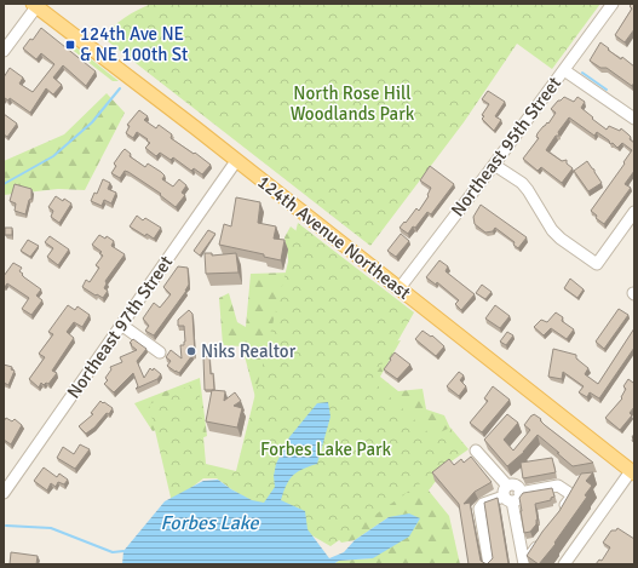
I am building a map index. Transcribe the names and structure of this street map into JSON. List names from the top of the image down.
{
  "streets": {
    "main road": ["124th Avenue Northeast"],
    "street": ["Northeast 95th Street", "Northeast 97th Street"]
  },
  "crossings": [
    ["Northeast 95th Street", "124th Avenue Northeast"],
    ["124th Avenue Northeast", "Northeast 97th Street"]
  ],
  "water": ["Forbes Lake"],
  "parks": ["North Rose Hill Woodlands Park", "Forbes Lake Park"],
  "places": {
    "transit": ["124th Ave NE & NE 100th St"],
    "other": ["Niks Realtor"]
  }
}
